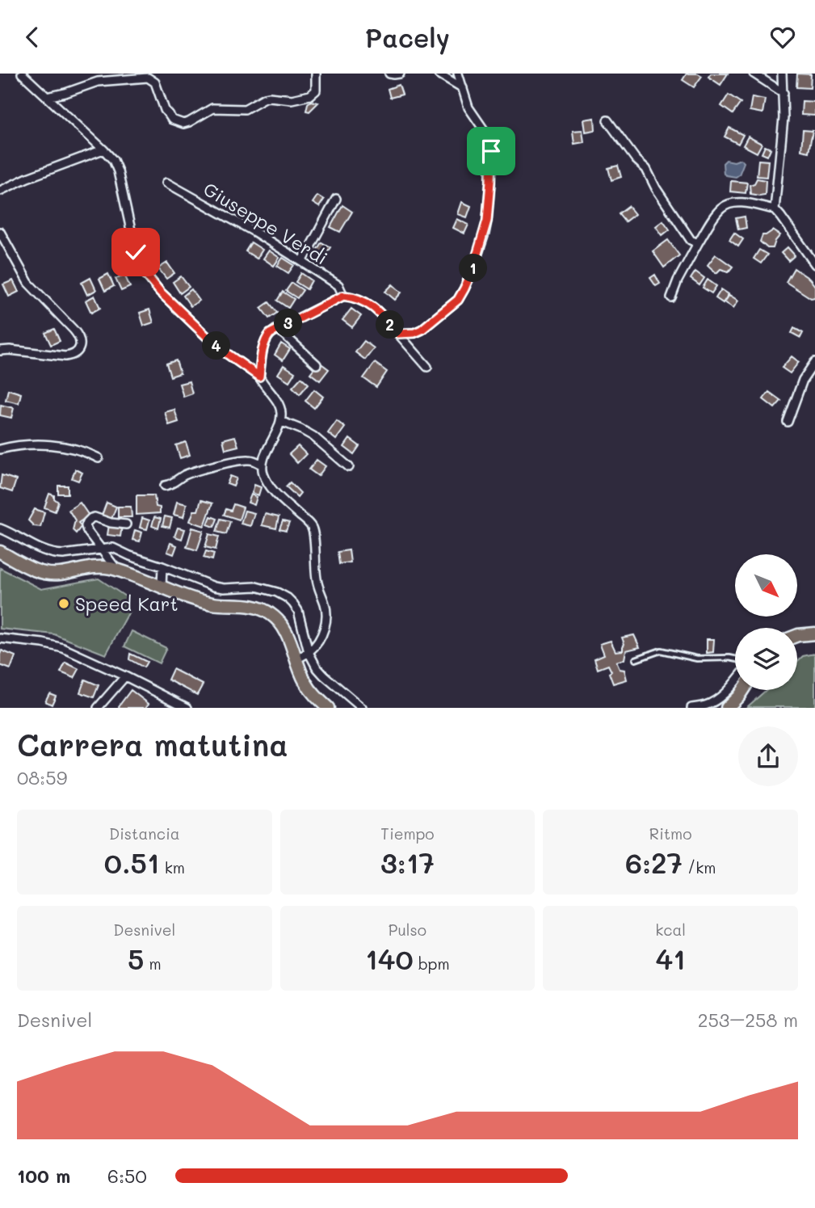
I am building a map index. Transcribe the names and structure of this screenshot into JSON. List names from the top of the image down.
{
  "streets": {
    "street": ["Giuseppe Verdi"]
  },
  "places": ["Speed Kart"],
  "north": "bottom right",
  "page": {
    "header": "Pacely",
    "pins": [
      "1",
      "3",
      "2",
      "4"
    ],
    "heading": ["Carrera matutina", "08:59"],
    "stats": [
      ["Distancia", "0.51 km"],
      ["Tiempo", "3:17"],
      ["Ritmo", "6:27 /km"],
      ["Desnivel", "5 m"],
      ["Pulso", "140 bpm"],
      ["kcal", "41"]
    ],
    "chart": ["Desnivel", "253–258 m"],
    "list": [
      {
        "name": "100 m",
        "note": "6:50"
      }
    ]
  }
}
